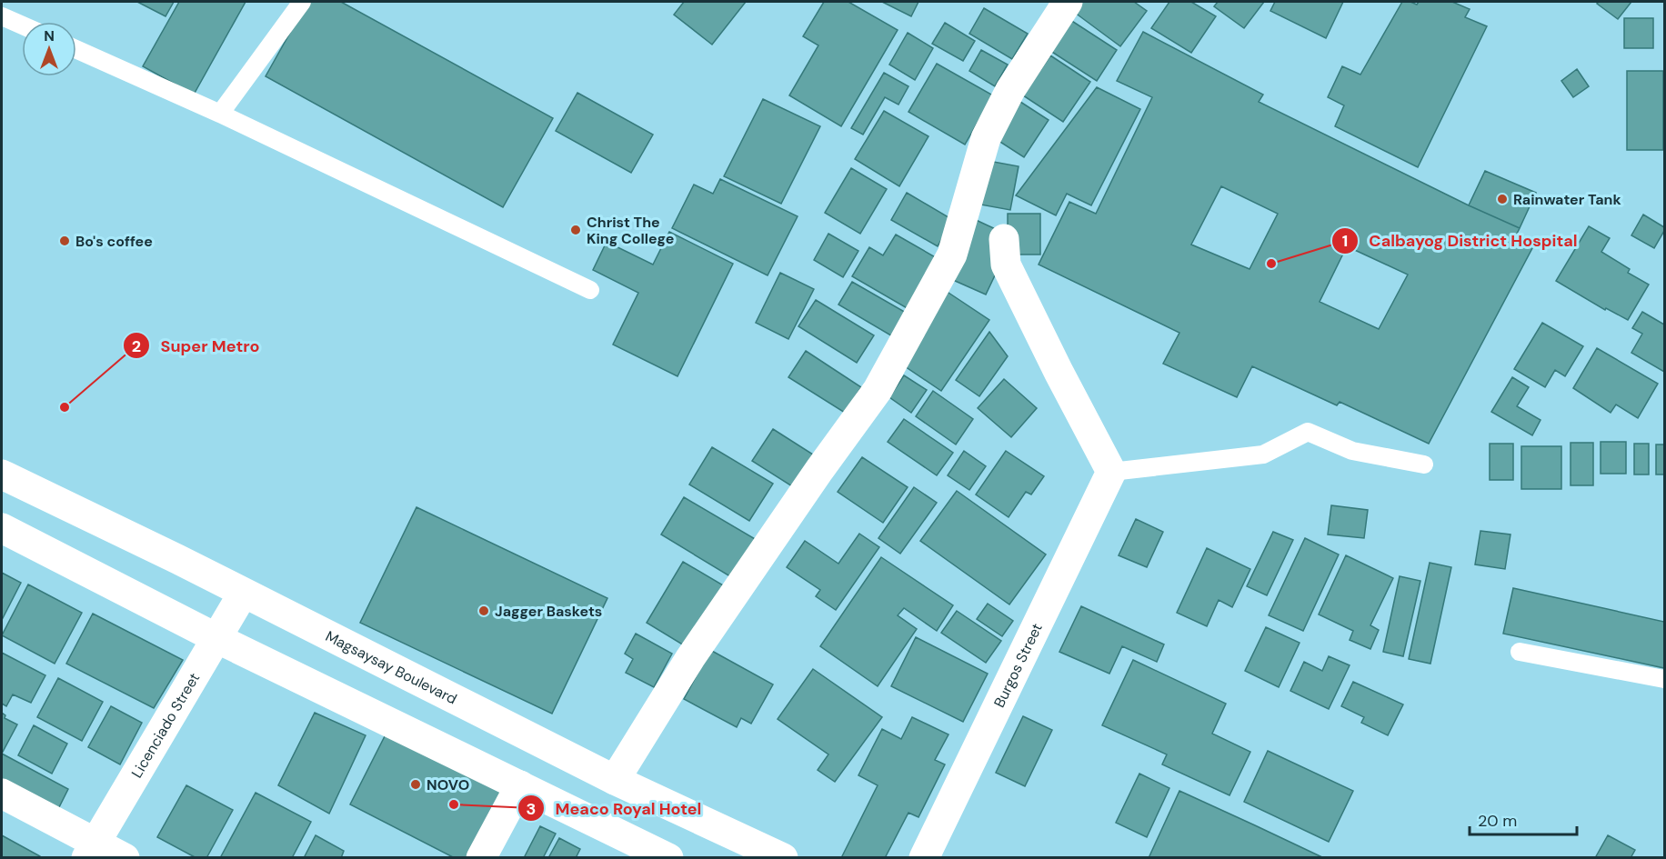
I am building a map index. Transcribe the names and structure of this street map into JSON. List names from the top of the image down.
{
  "streets": {
    "street": ["Burgos Street", "Magsaysay Boulevard", "Licenciado Street"]
  },
  "crossings": [
    ["Magsaysay Boulevard", "Licenciado Street"]
  ],
  "places": [
    "Rainwater Tank",
    "Christ The King College",
    "Bo's coffee",
    "Calbayog District Hospital",
    "Super Metro",
    "Jagger Baskets",
    "NOVO",
    "Meaco Royal Hotel"
  ],
  "scale_bar": "20 m",
  "north": "top"
}
